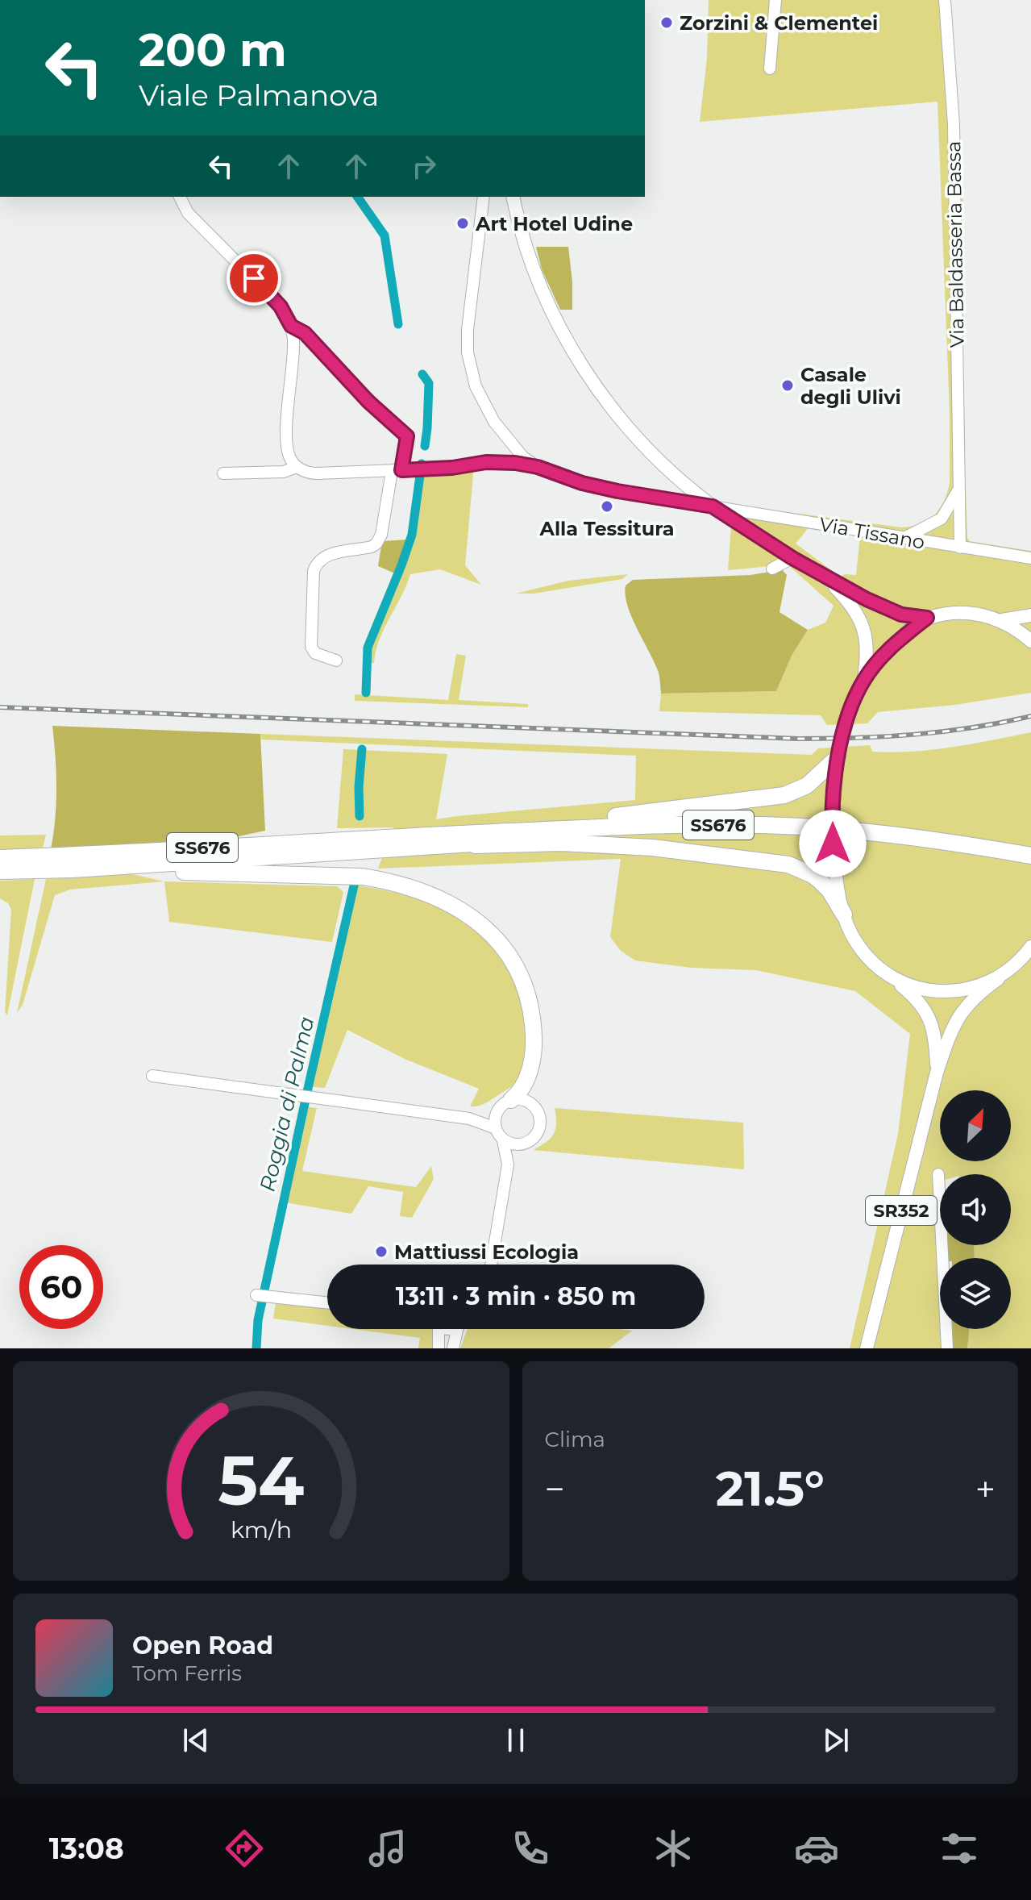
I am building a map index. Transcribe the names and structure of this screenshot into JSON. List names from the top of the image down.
{
  "streets": {
    "highway": ["SS676"],
    "main road": ["SR352"],
    "street": ["Via Baldasseria Bassa", "Via Tissano"]
  },
  "crossings": [
    ["Via Baldasseria Bassa", "Via Tissano"]
  ],
  "water": ["Roggia di Palma"],
  "places": [
    "Zorzini & Clementei",
    "Art Hotel Udine",
    "Casale degli Ulivi",
    "Alla Tessitura",
    "Mattiussi Ecologia"
  ],
  "north": "top right",
  "page": {
    "turn": ["200 m", "Viale Palmanova"],
    "limit": "60",
    "trip": "13:11 · 3 min · 850 m",
    "tile": "Clima",
    "heat": ["−", "21.5°", "+"],
    "song": ["Open Road", "Tom Ferris"],
    "tabs": "13:08",
    "gauge": ["54", "km/h"]
  }
}
